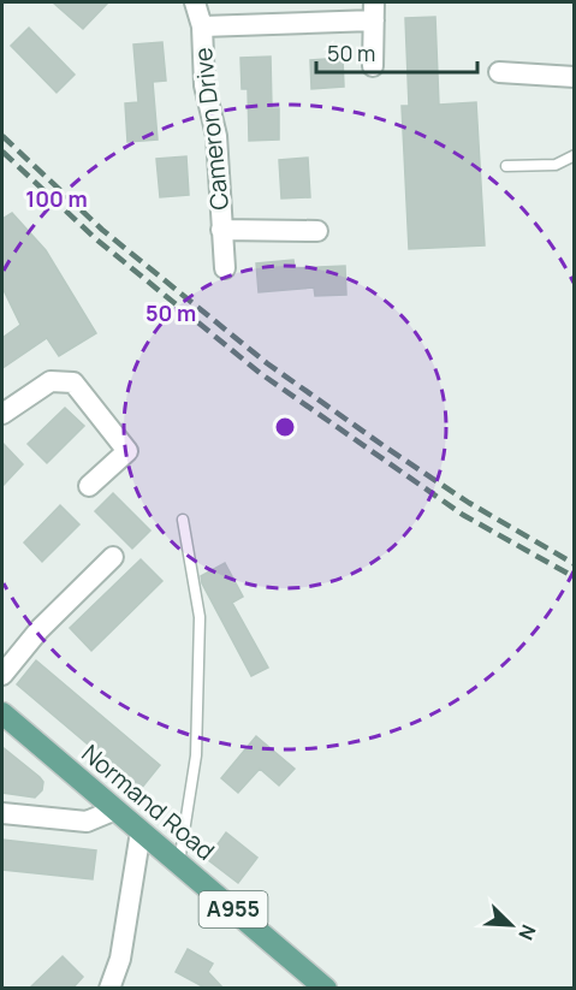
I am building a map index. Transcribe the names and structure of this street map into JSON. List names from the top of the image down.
{
  "streets": {
    "main road": ["Normand Road", "A955"],
    "street": ["Cameron Drive"]
  },
  "scale_bar": "50 m",
  "north": "bottom right",
  "rings": ["100 m", "50 m"]
}
